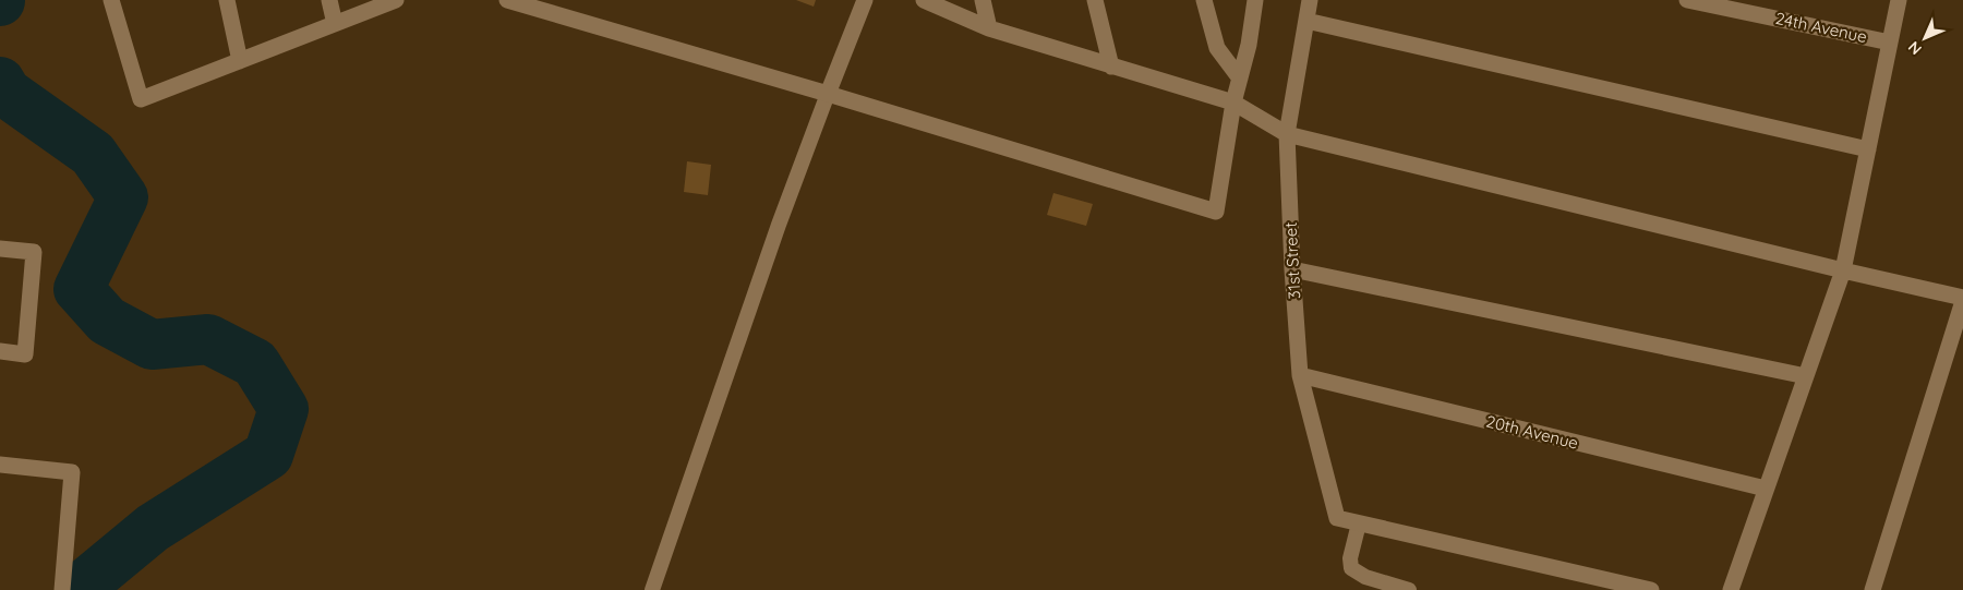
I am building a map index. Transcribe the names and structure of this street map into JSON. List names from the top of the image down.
{
  "streets": {
    "street": ["24th Avenue", "31st Street", "20th Avenue"]
  },
  "crossings": [
    ["31st Street", "20th Avenue"]
  ],
  "north": "bottom left"
}
